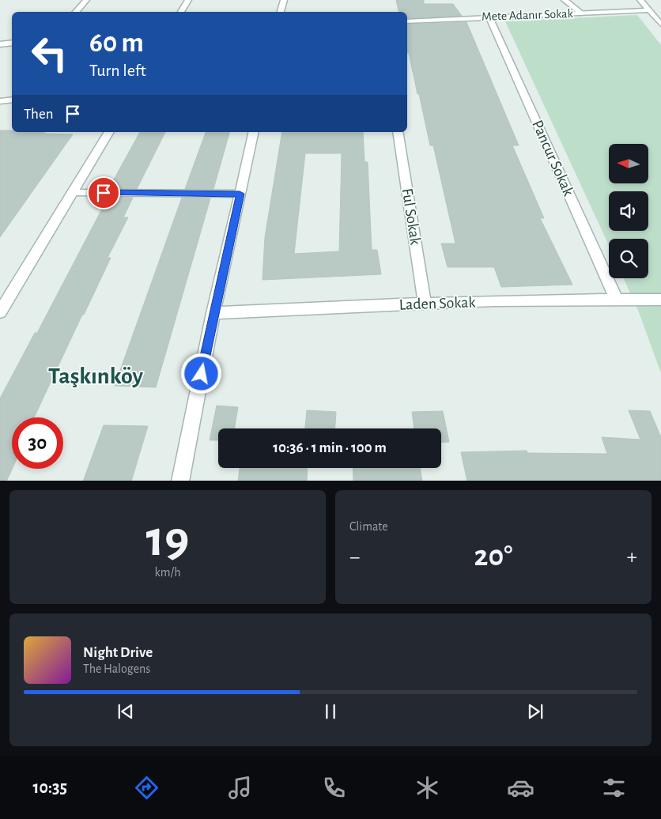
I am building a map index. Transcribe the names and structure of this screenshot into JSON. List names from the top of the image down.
{
  "streets": {
    "street": [
      "Mete Adanır Sokak",
      "Pancur Sokak",
      "Ful Sokak",
      "Laden Sokak"
    ]
  },
  "crossings": [
    ["Mete Adanır Sokak", "Pancur Sokak"],
    ["Pancur Sokak", "Laden Sokak"],
    ["Ful Sokak", "Laden Sokak"]
  ],
  "districts": ["Taşkınköy"],
  "north": "left",
  "page": {
    "turn": ["60 m", "Turn left"],
    "then": "Then",
    "limit": "30",
    "trip": "10:36 · 1 min · 100 m",
    "tile": [
      ["19", "km/h"],
      "Climate"
    ],
    "heat": ["−", "20°", "+"],
    "song": ["Night Drive", "The Halogens"],
    "tabs": "10:35"
  }
}
